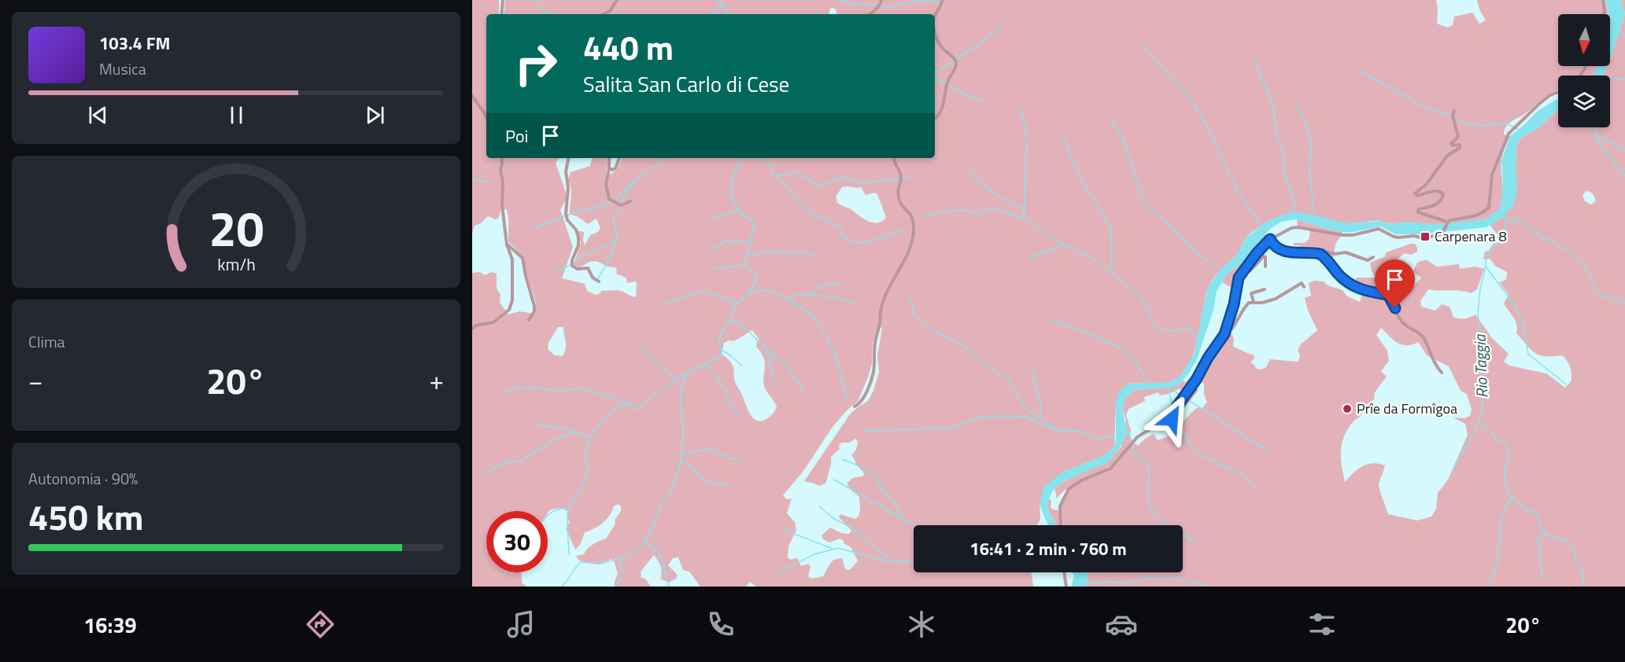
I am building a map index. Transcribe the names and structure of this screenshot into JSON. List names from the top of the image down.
{
  "water": ["Rio Taggia"],
  "places": {
    "transit": ["Carpenara 8"],
    "other": ["Prîe da Formîgoa"]
  },
  "north": "bottom",
  "page": {
    "turn": ["440 m", "Salita San Carlo di Cese"],
    "song": ["103.4 FM", "Musica"],
    "then": "Poi",
    "tile": [
      "Clima",
      ["Autonomia · 90%", "450 km"]
    ],
    "heat": ["−", "20°", "+"],
    "limit": "30",
    "trip": "16:41 · 2 min · 760 m",
    "tabs": ["16:39", "20°"],
    "gauge": ["20", "km/h"]
  }
}
